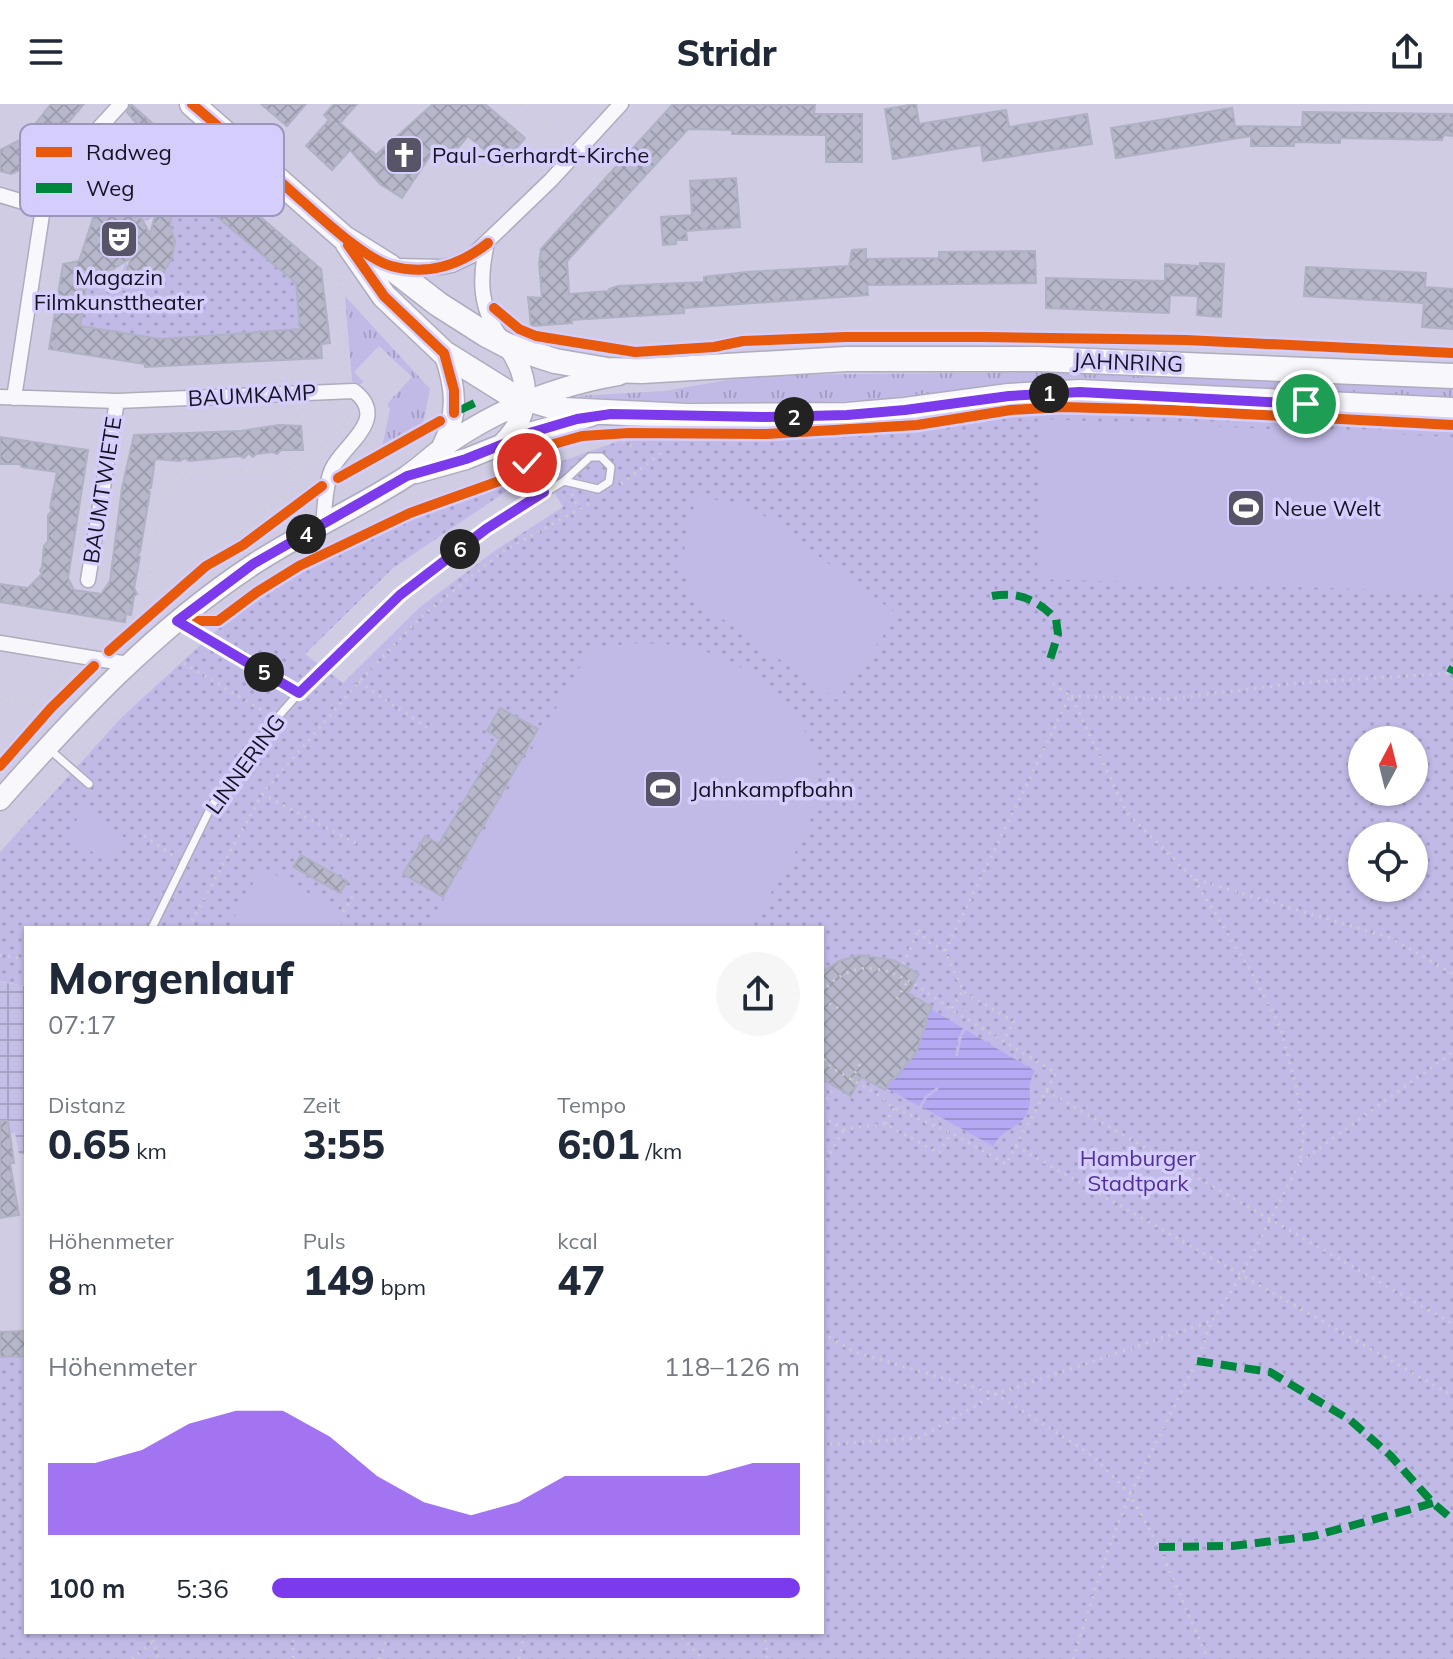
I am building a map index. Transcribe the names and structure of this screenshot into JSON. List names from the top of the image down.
{
  "streets": {
    "main road": ["JAHNRING"],
    "street": ["BAUMKAMP", "BAUMTWIETE"],
    "lane": ["LINNERING"]
  },
  "crossings": [
    ["BAUMKAMP", "BAUMTWIETE"]
  ],
  "parks": ["Hamburger Stadtpark"],
  "places": {
    "church": ["Paul-Gerhardt-Kirche"],
    "theatre": ["Magazin Filmkunsttheater"],
    "sports": ["Neue Welt", "Jahnkampfbahn"]
  },
  "legend": ["Radweg", "Weg"],
  "north": "top",
  "page": {
    "header": "Stridr",
    "pins": [
      "1",
      "2",
      "4",
      "6",
      "5"
    ],
    "heading": ["Morgenlauf", "07:17"],
    "stats": [
      ["Distanz", "0.65 km"],
      ["Zeit", "3:55"],
      ["Tempo", "6:01 /km"],
      ["Höhenmeter", "8 m"],
      ["Puls", "149 bpm"],
      ["kcal", "47"]
    ],
    "chart": ["Höhenmeter", "118–126 m"],
    "list": [
      {
        "name": "100 m",
        "note": "5:36"
      }
    ]
  }
}
